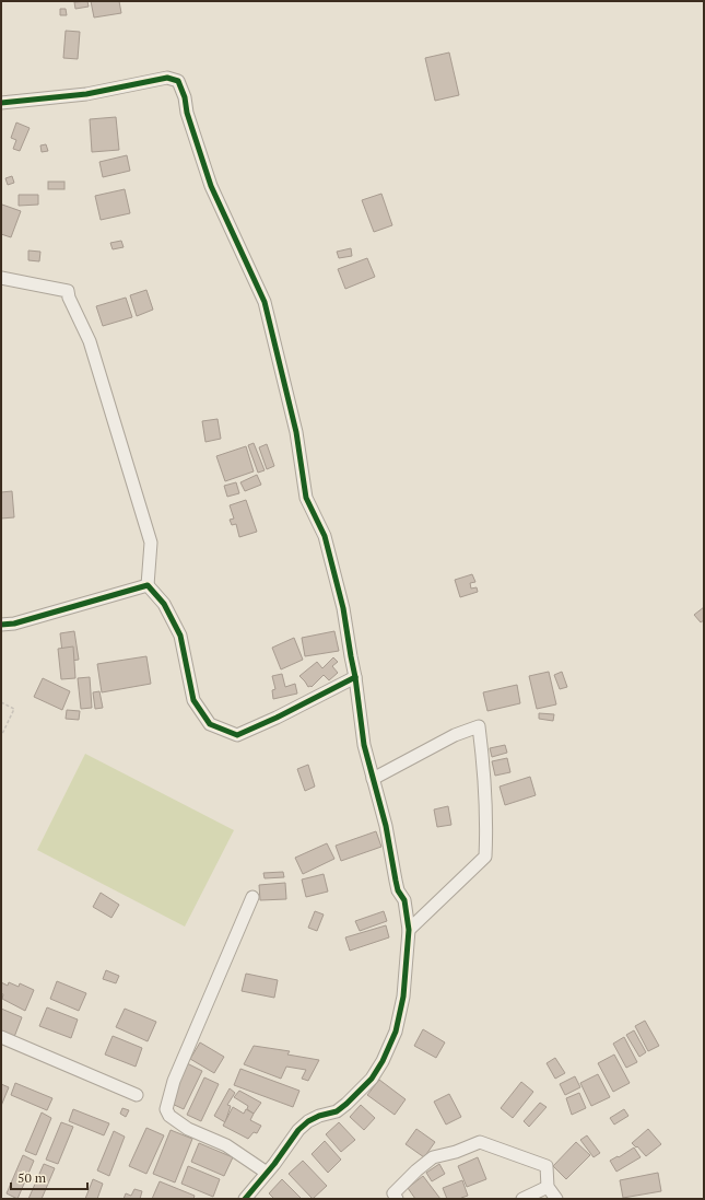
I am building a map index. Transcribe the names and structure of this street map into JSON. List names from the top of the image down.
{
  "scale_bar": "50 m"
}
